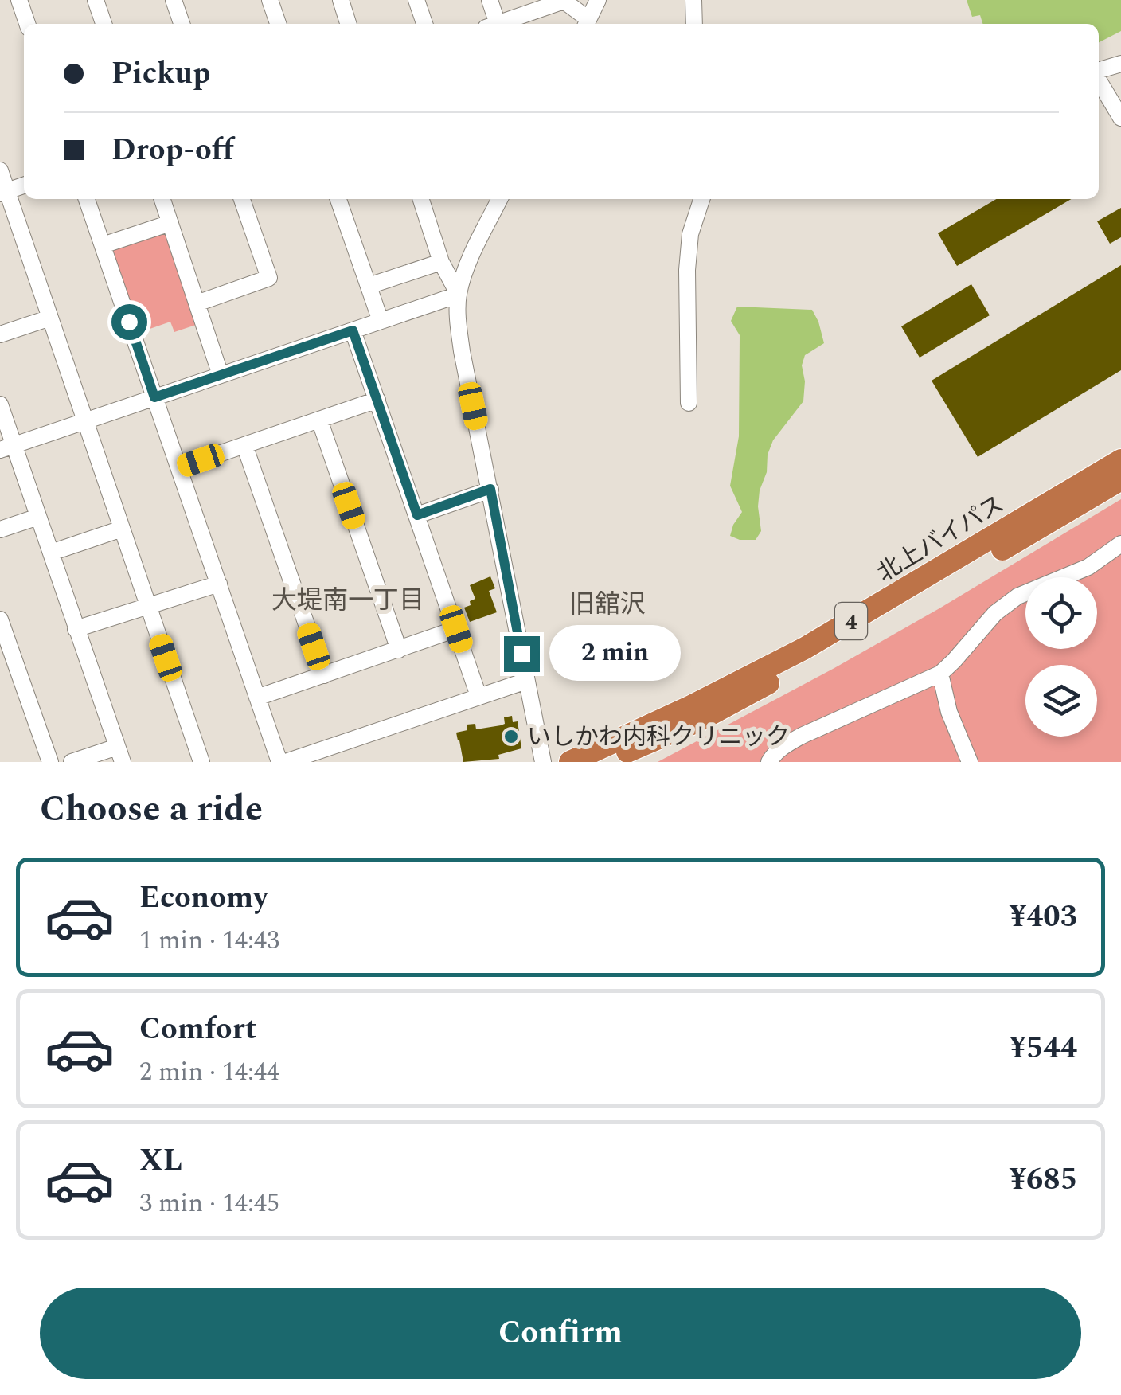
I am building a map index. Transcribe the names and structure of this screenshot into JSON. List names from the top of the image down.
{
  "streets": {
    "highway": ["北上バイパス", "4"]
  },
  "districts": ["大堤南一丁目", "旧舘沢"],
  "places": ["いしかわ内科クリニック"],
  "page": {
    "banner": ["Pickup", "Drop-off"],
    "bubble": "2 min",
    "heading": "Choose a ride",
    "list": [
      {
        "name": "Economy",
        "note": "1 min · 14:43",
        "value": "¥403"
      },
      {
        "name": "Comfort",
        "note": "2 min · 14:44",
        "value": "¥544"
      },
      {
        "name": "XL",
        "note": "3 min · 14:45",
        "value": "¥685"
      }
    ],
    "buttons": "Confirm"
  }
}
